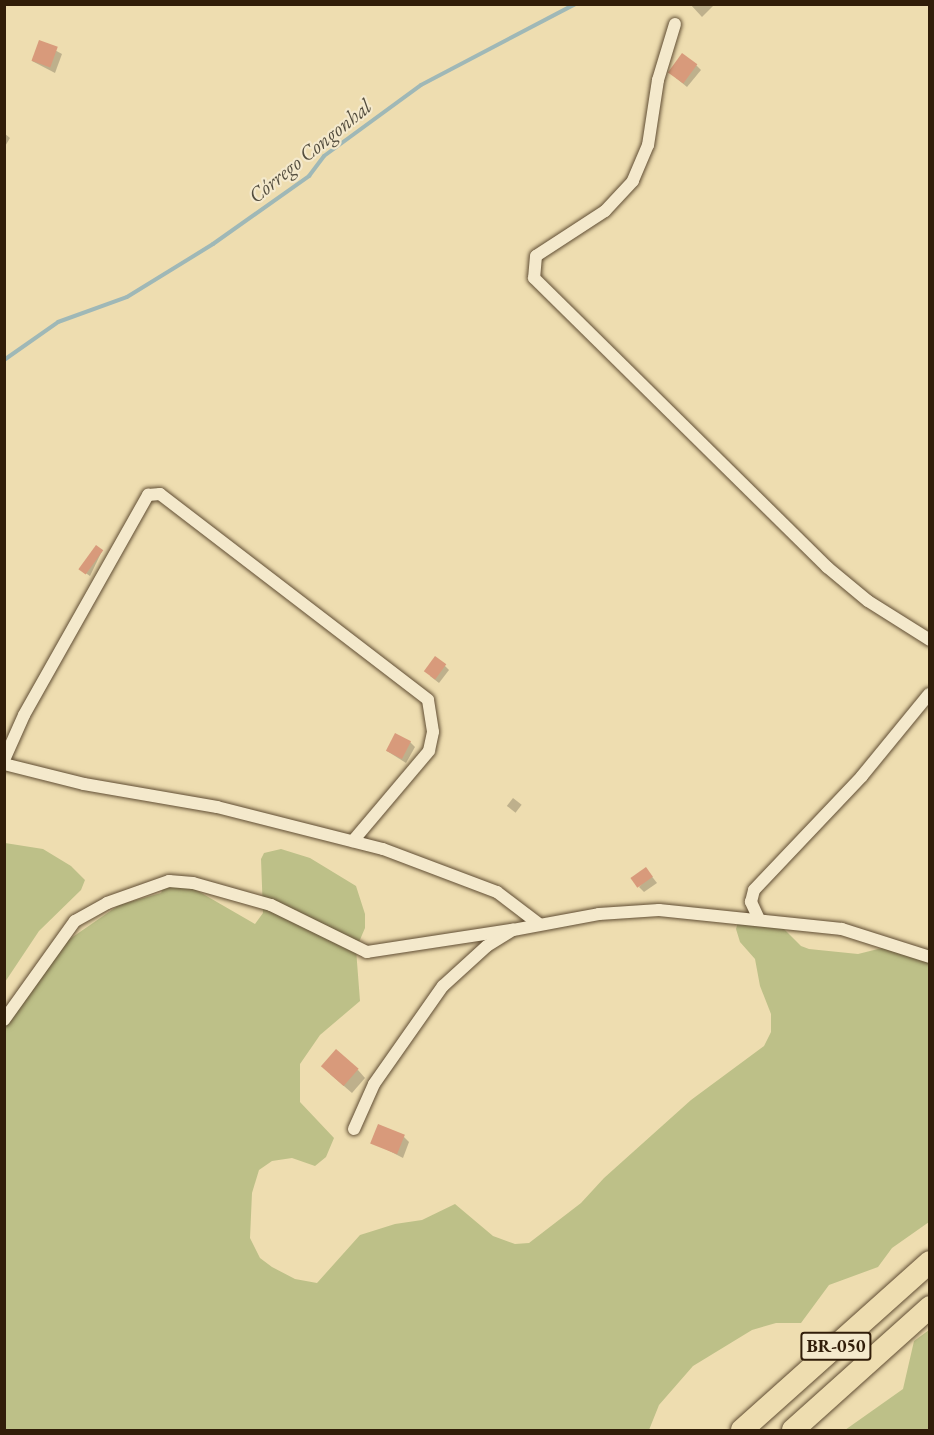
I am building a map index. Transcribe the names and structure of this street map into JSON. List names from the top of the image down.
{
  "streets": {
    "highway": ["BR-050"]
  },
  "water": ["Córrego Congonhal"]
}
